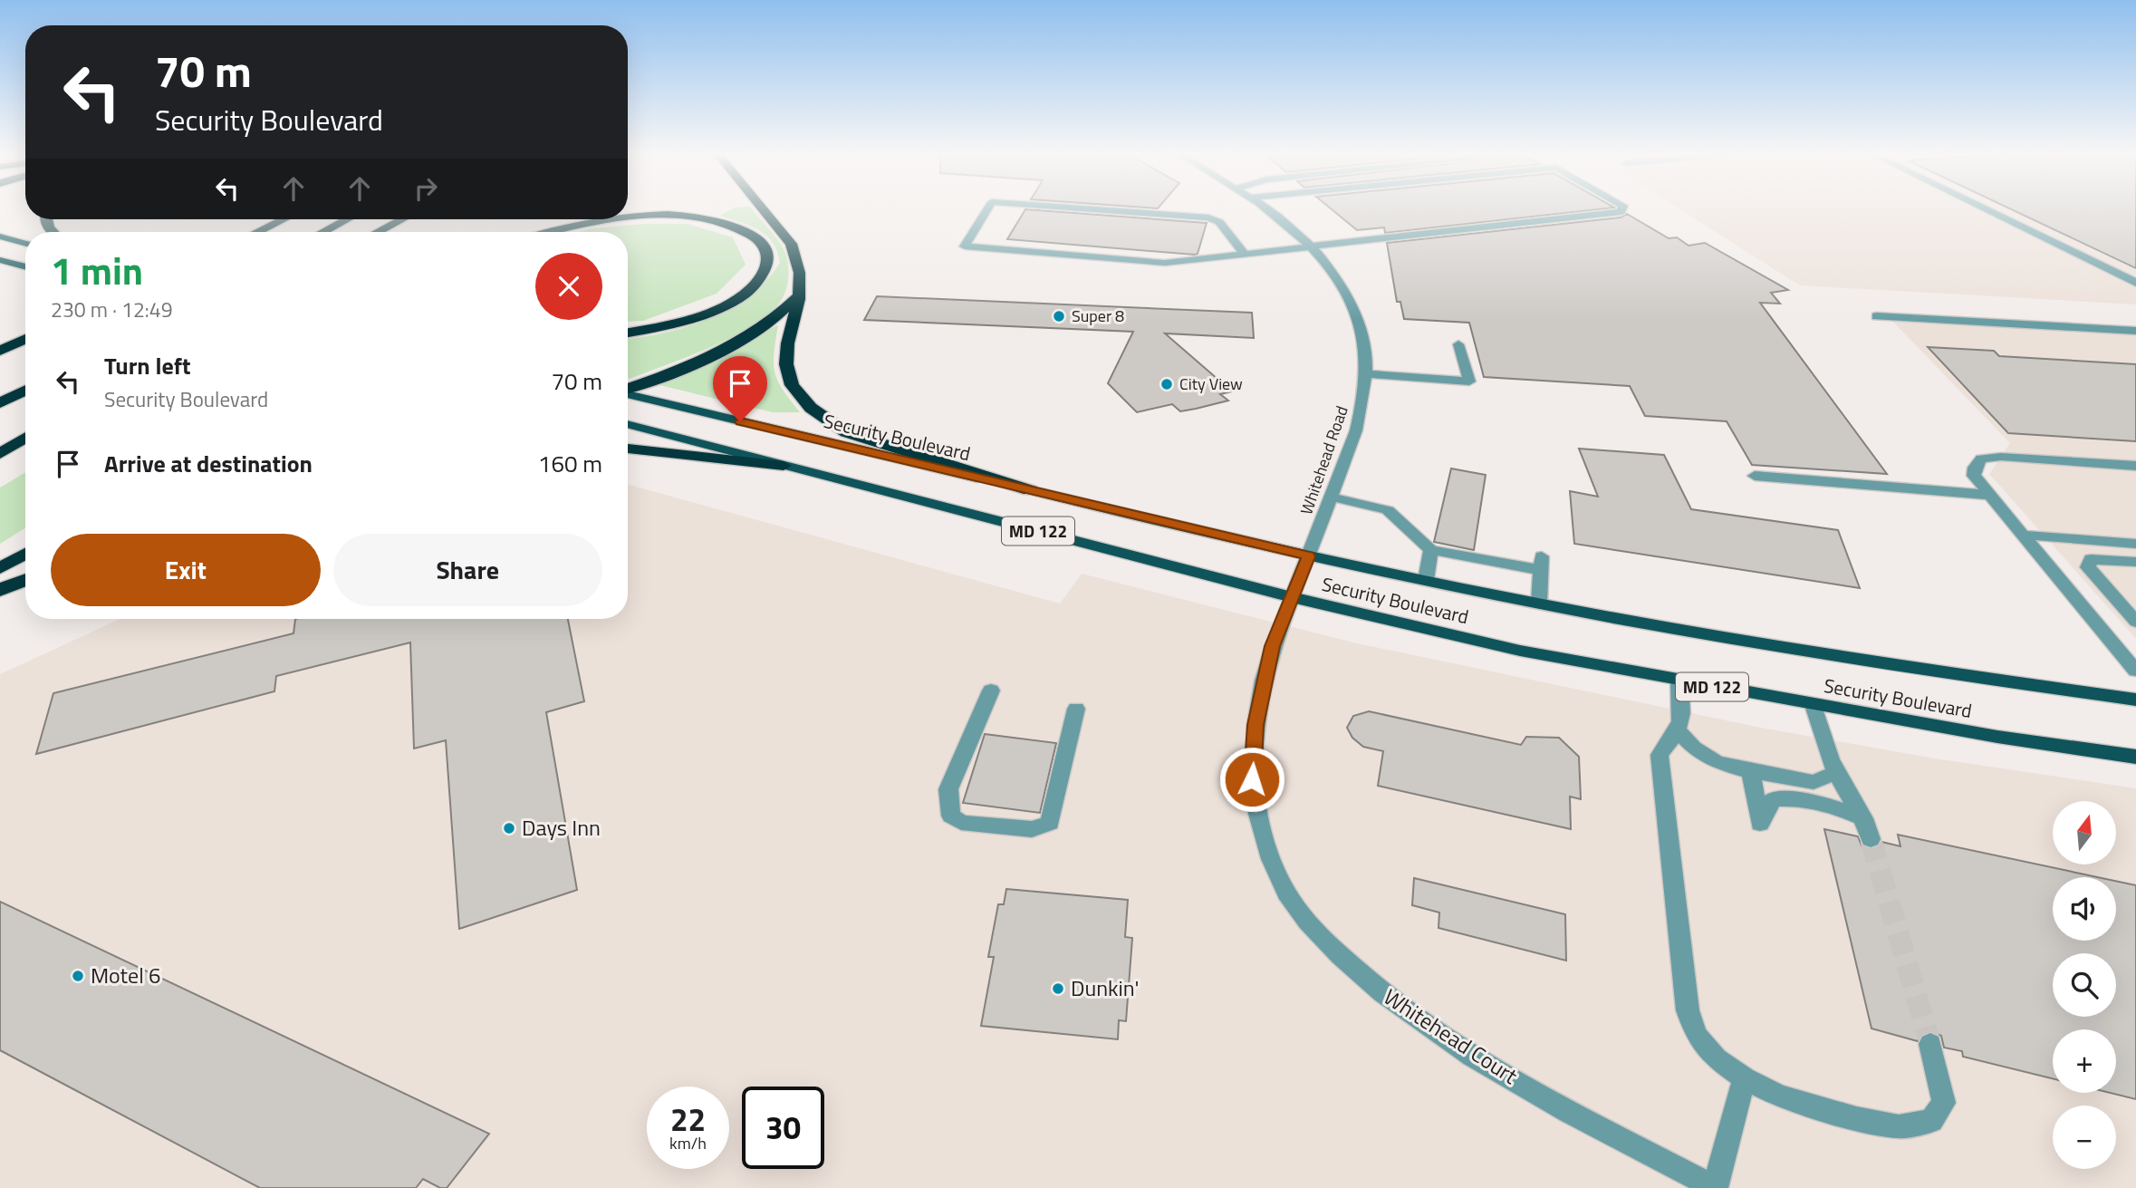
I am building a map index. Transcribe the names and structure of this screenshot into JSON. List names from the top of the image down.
{
  "streets": {
    "main road": ["Security Boulevard", "MD 122"],
    "street": ["Whitehead Road", "Whitehead Court"]
  },
  "crossings": [
    ["Security Boulevard", "Whitehead Road"],
    ["Security Boulevard", "Whitehead Court"],
    ["Whitehead Road", "Whitehead Court"]
  ],
  "places": [
    "Super 8",
    "City View",
    "Days Inn",
    "Motel 6",
    "Dunkin'"
  ],
  "north": "top",
  "page": {
    "turn": ["70 m", "Security Boulevard"],
    "heading": ["1 min", "230 m · 12:49"],
    "list": [
      {
        "name": "Turn left",
        "note": "Security Boulevard",
        "value": "70 m"
      },
      {
        "name": "Arrive at destination",
        "value": "160 m"
      }
    ],
    "buttons": ["Exit", "Share"],
    "map_buttons": ["+", "−"],
    "speed": "22 km/h",
    "limit": "30"
  }
}
